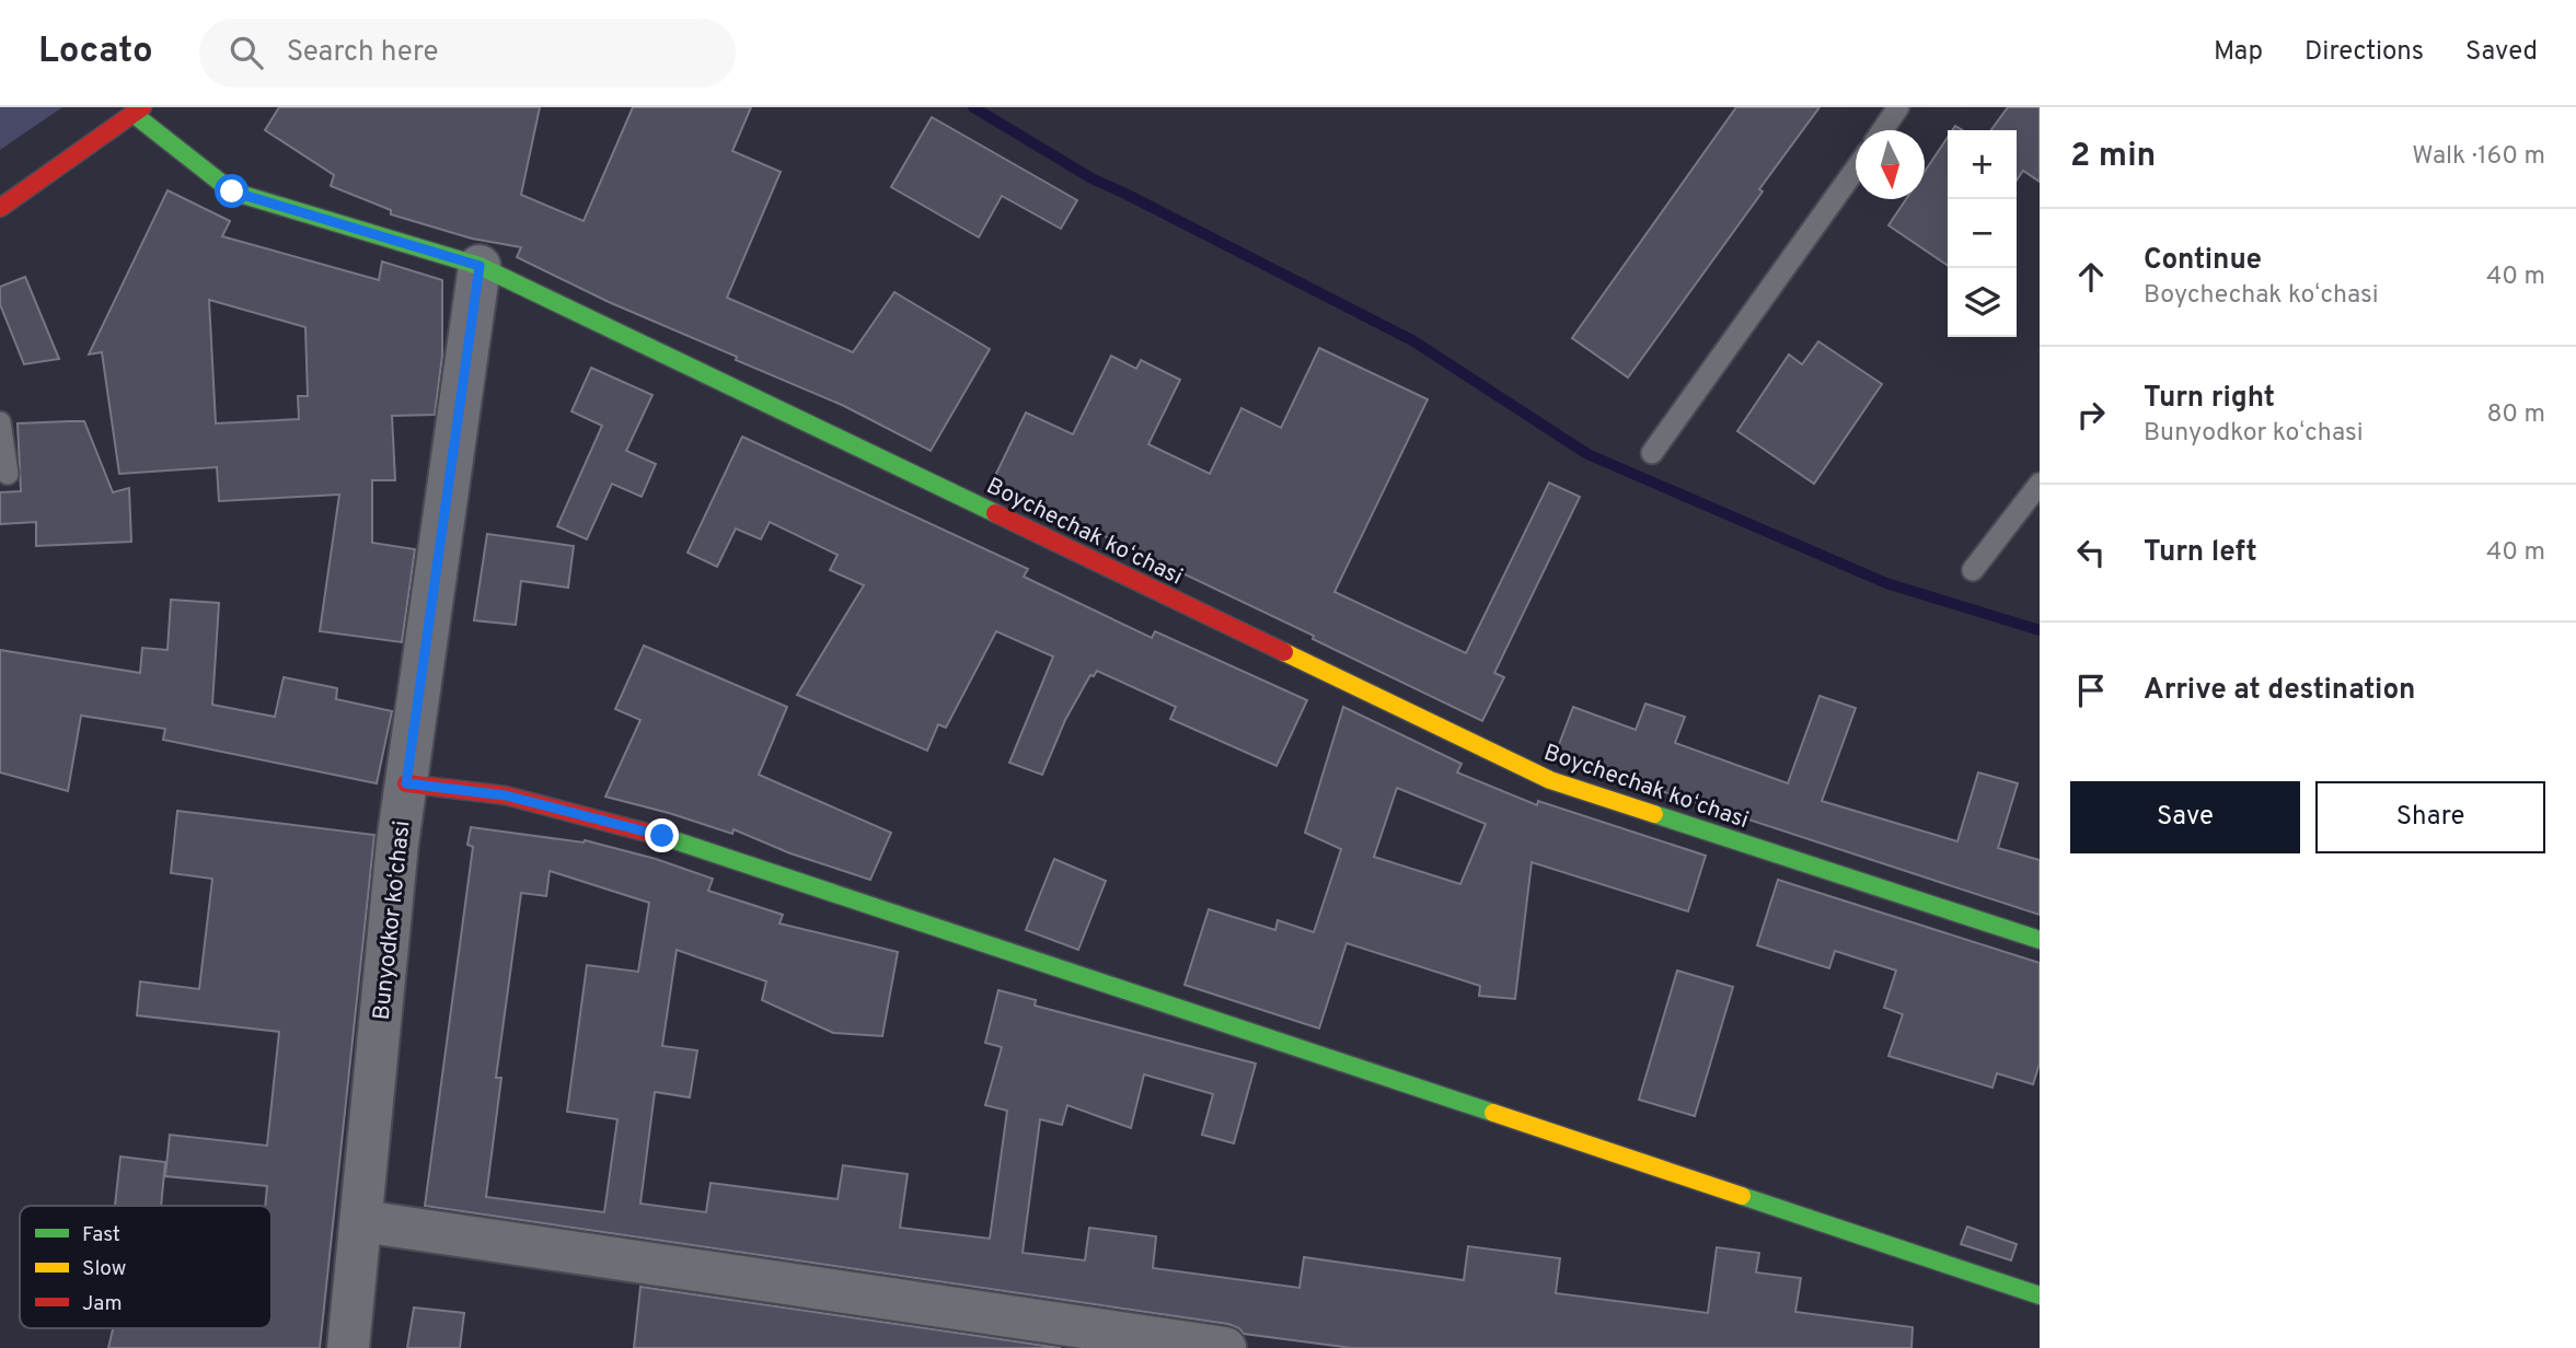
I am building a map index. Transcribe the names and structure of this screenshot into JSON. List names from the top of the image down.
{
  "streets": {
    "street": ["Boychechak koʻchasi", "Bunyodkor koʻchasi"]
  },
  "crossings": [
    ["Boychechak koʻchasi", "Bunyodkor koʻchasi"]
  ],
  "legend": ["Fast", "Slow", "Jam"],
  "north": "bottom",
  "page": {
    "header": "Locato",
    "search": "Search here",
    "nav": ["Map", "Directions", "Saved"],
    "heading": ["2 min", "Walk · 160 m"],
    "map_buttons": ["+", "−"],
    "list": [
      ["Continue", "Boychechak koʻchasi", "40 m"],
      ["Turn right", "Bunyodkor koʻchasi", "80 m"],
      ["Turn left", "40 m"],
      "Arrive at destination"
    ],
    "buttons": ["Save", "Share"]
  }
}
